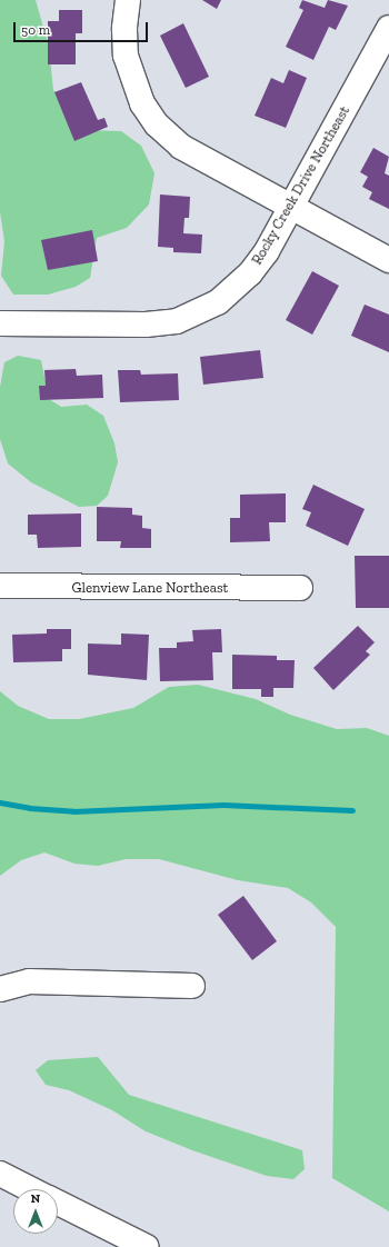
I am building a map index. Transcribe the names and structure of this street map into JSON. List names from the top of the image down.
{
  "streets": {
    "street": ["Rocky Creek Drive Northeast", "Glenview Lane Northeast"]
  },
  "scale_bar": "50 m",
  "north": "top"
}
